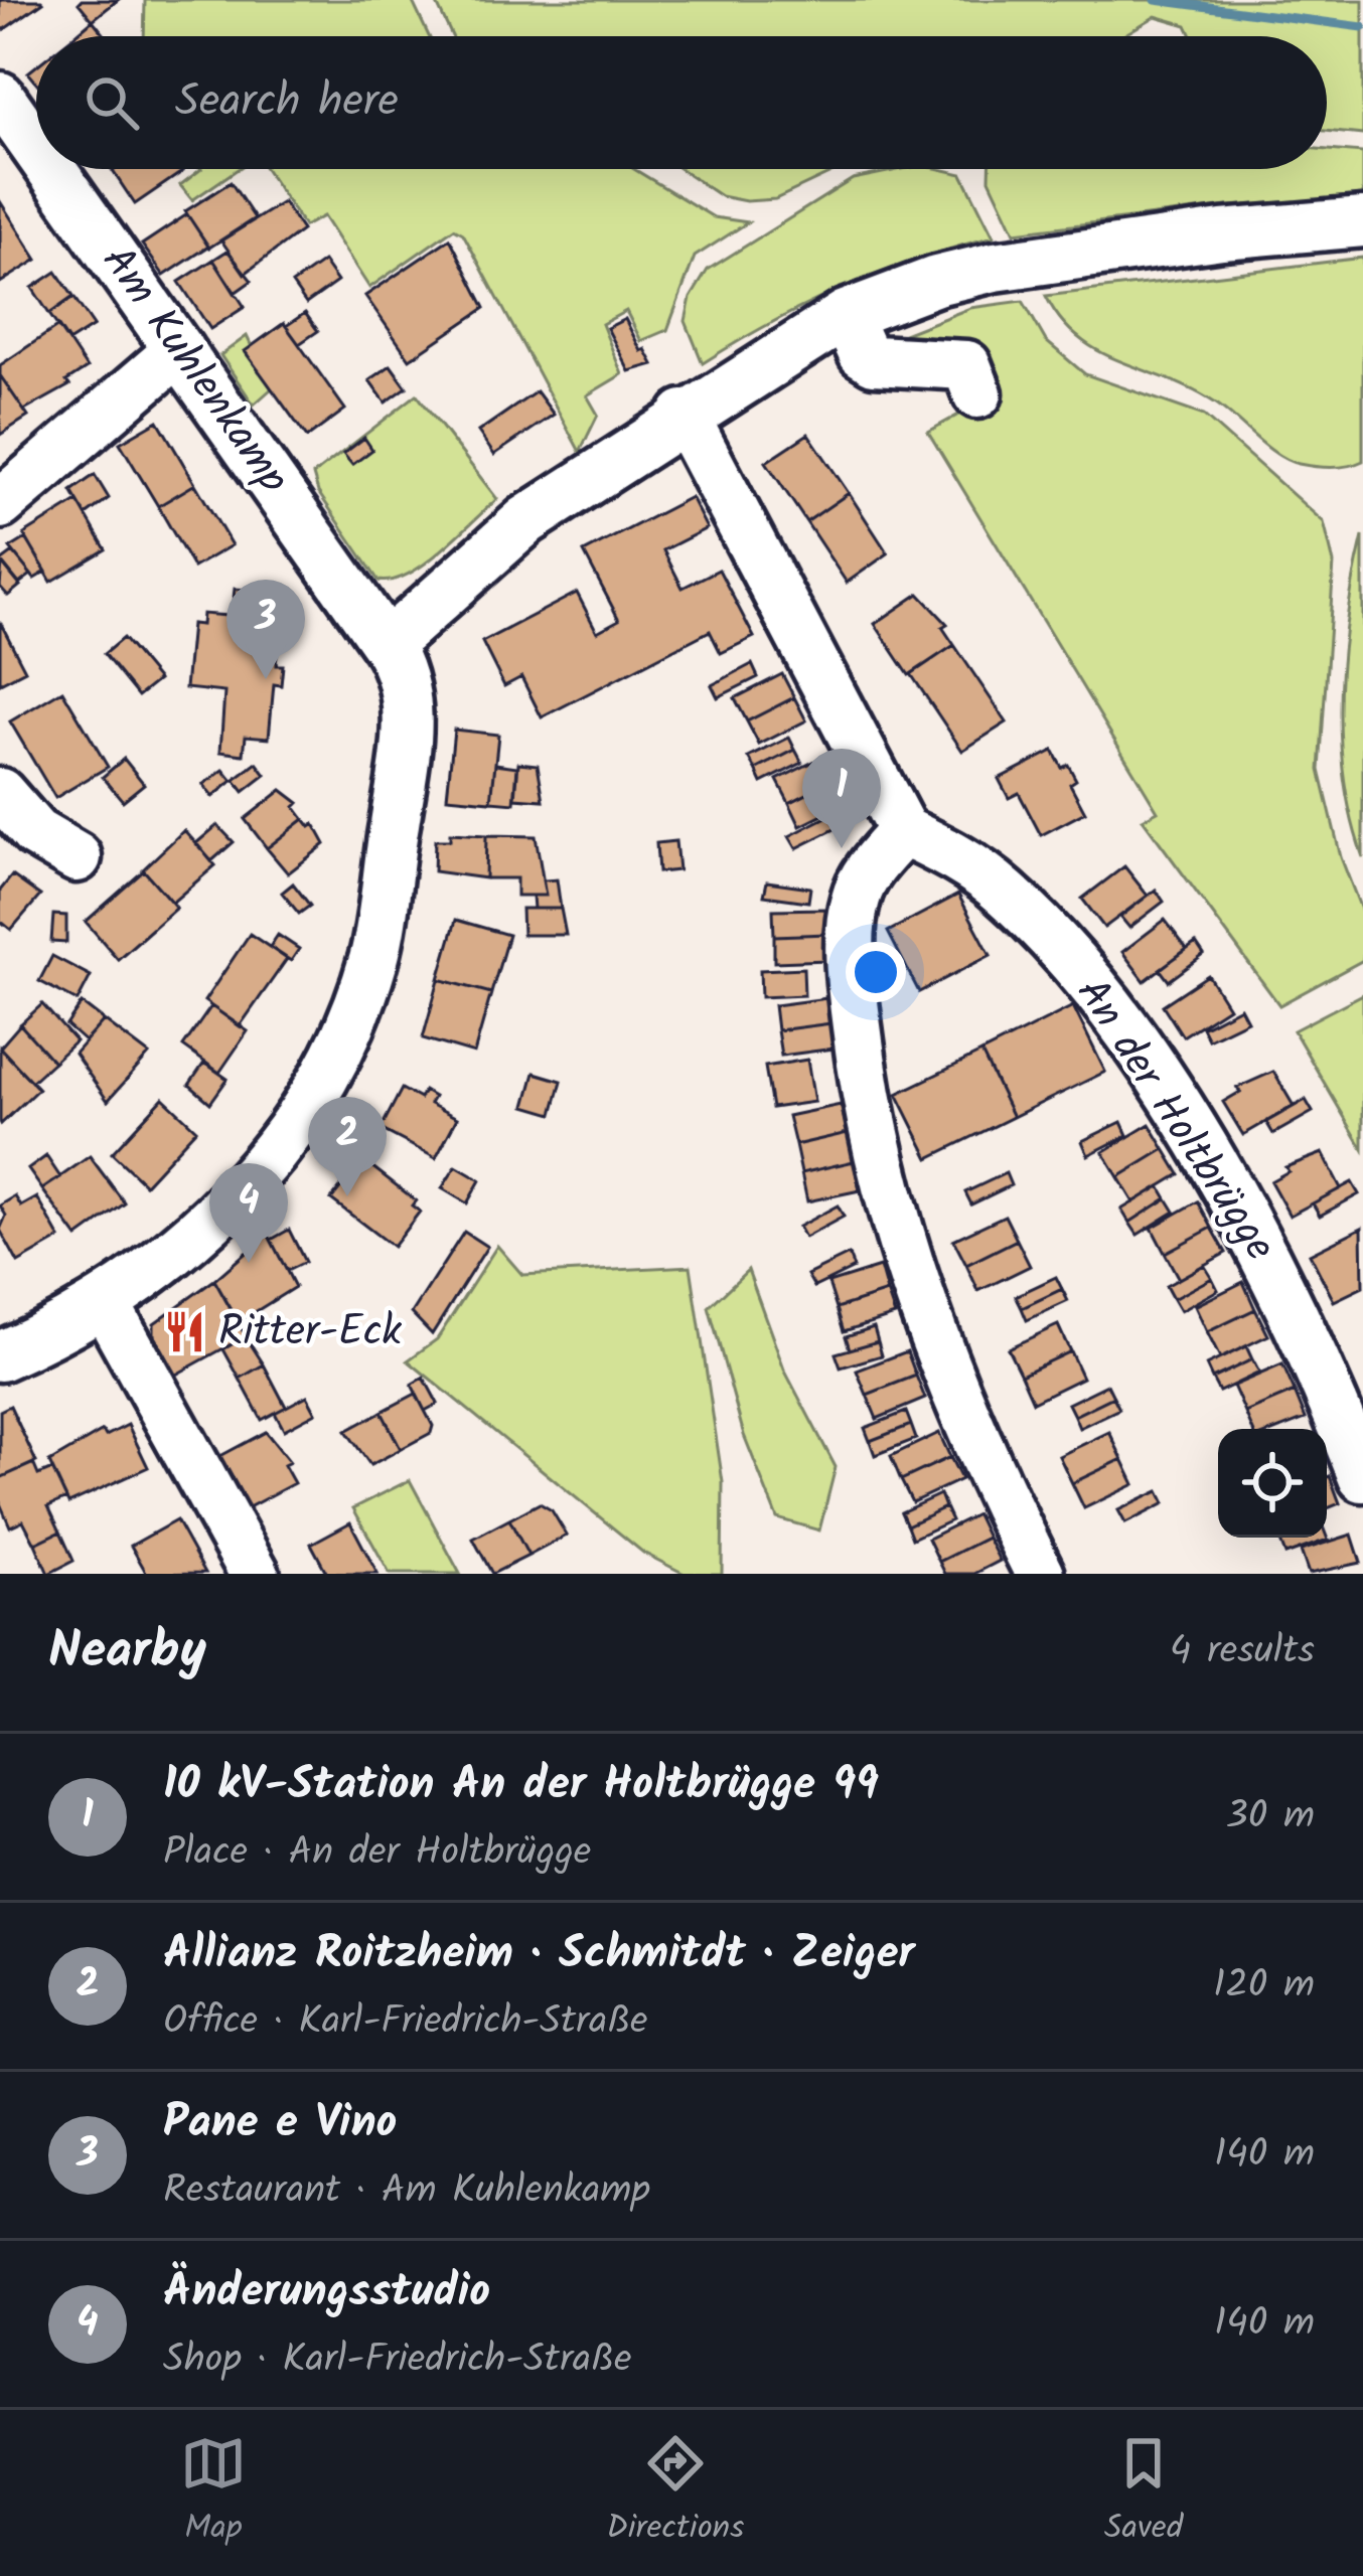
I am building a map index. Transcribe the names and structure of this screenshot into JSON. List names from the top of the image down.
{
  "streets": {
    "street": ["Am Kuhlenkamp", "An der Holtbrügge"]
  },
  "places": {
    "restaurant": ["Ritter-Eck"]
  },
  "page": {
    "search": "Search here",
    "pins": [
      "3",
      "1",
      "2",
      "4"
    ],
    "heading": ["Nearby", "4 results"],
    "list": [
      {
        "mark": "1",
        "name": "10 kV-Station An der Holtbrügge 99",
        "note": "Place · An der Holtbrügge",
        "value": "30 m"
      },
      {
        "mark": "2",
        "name": "Allianz Roitzheim · Schmitdt · Zeiger",
        "note": "Office · Karl-Friedrich-Straße",
        "value": "120 m"
      },
      {
        "mark": "3",
        "name": "Pane e Vino",
        "note": "Restaurant · Am Kuhlenkamp",
        "value": "140 m"
      },
      {
        "mark": "4",
        "name": "Änderungsstudio",
        "note": "Shop · Karl-Friedrich-Straße",
        "value": "140 m"
      }
    ],
    "nav": ["Map", "Directions", "Saved"]
  }
}
